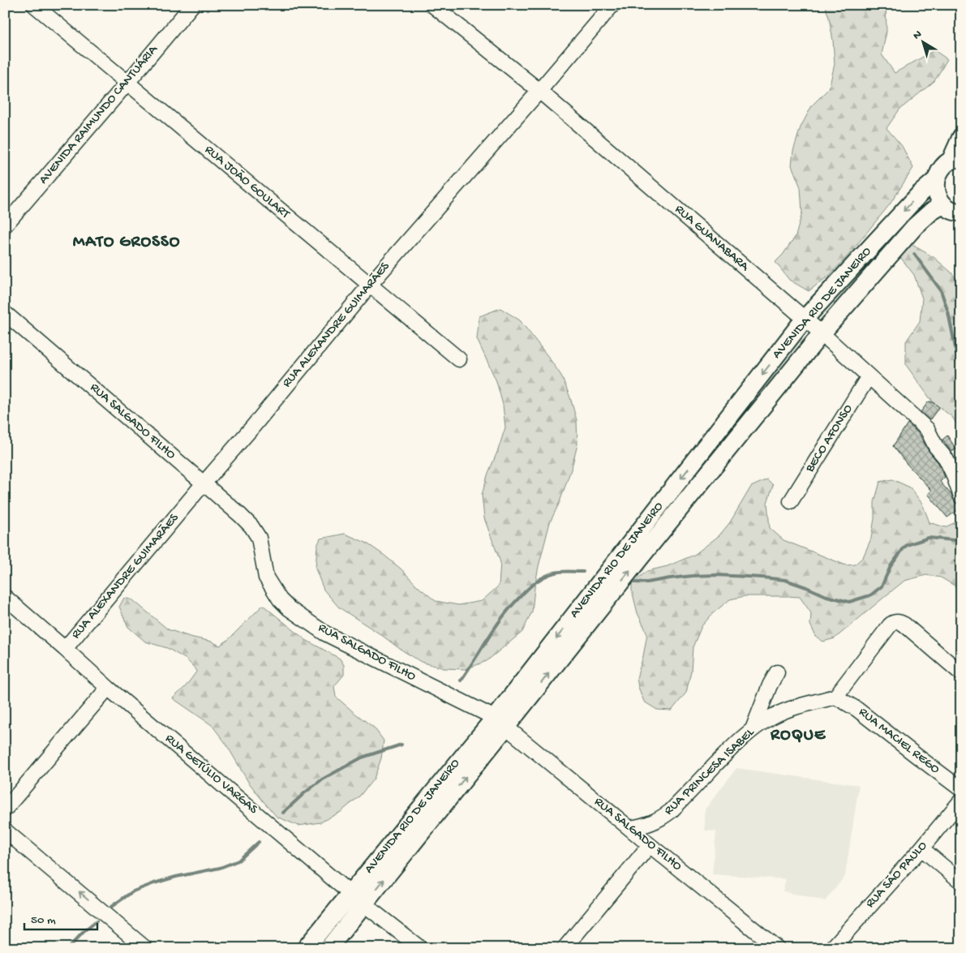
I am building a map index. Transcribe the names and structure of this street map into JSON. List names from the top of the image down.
{
  "streets": {
    "main road": ["AVENIDA RIO DE JANEIRO"],
    "street": [
      "AVENIDA RAIMUNDO CANTUÁRIA",
      "RUA JOÃO GOULART",
      "RUA GUANABARA",
      "RUA ALEXANDRE GUIMARÃES",
      "RUA SALGADO FILHO",
      "BECO AFONSO",
      "RUA MACIEL REGO",
      "RUA PRINCESA ISABEL",
      "RUA GETÚLIO VARGAS",
      "RUA SÃO PAULO"
    ]
  },
  "crossings": [
    ["AVENIDA RAIMUNDO CANTUÁRIA", "RUA JOÃO GOULART"],
    ["RUA JOÃO GOULART", "RUA ALEXANDRE GUIMARÃES"],
    ["RUA GUANABARA", "AVENIDA RIO DE JANEIRO"],
    ["RUA GUANABARA", "RUA ALEXANDRE GUIMARÃES"],
    ["RUA GUANABARA", "BECO AFONSO"],
    ["AVENIDA RIO DE JANEIRO", "RUA SALGADO FILHO"],
    ["AVENIDA RIO DE JANEIRO", "RUA GETÚLIO VARGAS"],
    ["RUA ALEXANDRE GUIMARÃES", "RUA SALGADO FILHO"],
    ["RUA ALEXANDRE GUIMARÃES", "RUA GETÚLIO VARGAS"],
    ["RUA SALGADO FILHO", "RUA PRINCESA ISABEL"],
    ["RUA MACIEL REGO", "RUA PRINCESA ISABEL"]
  ],
  "districts": ["MATO GROSSO", "ROQUE"],
  "scale_bar": "50 m",
  "north": "top left"
}
